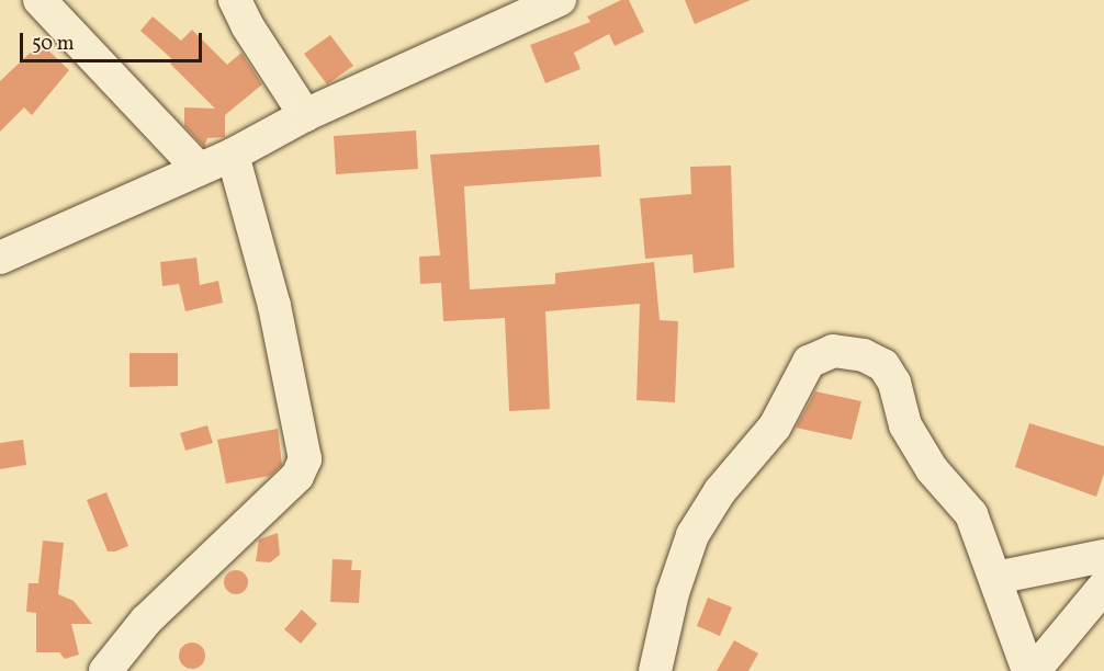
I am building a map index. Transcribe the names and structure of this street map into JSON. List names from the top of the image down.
{
  "scale_bar": "50 m"
}
